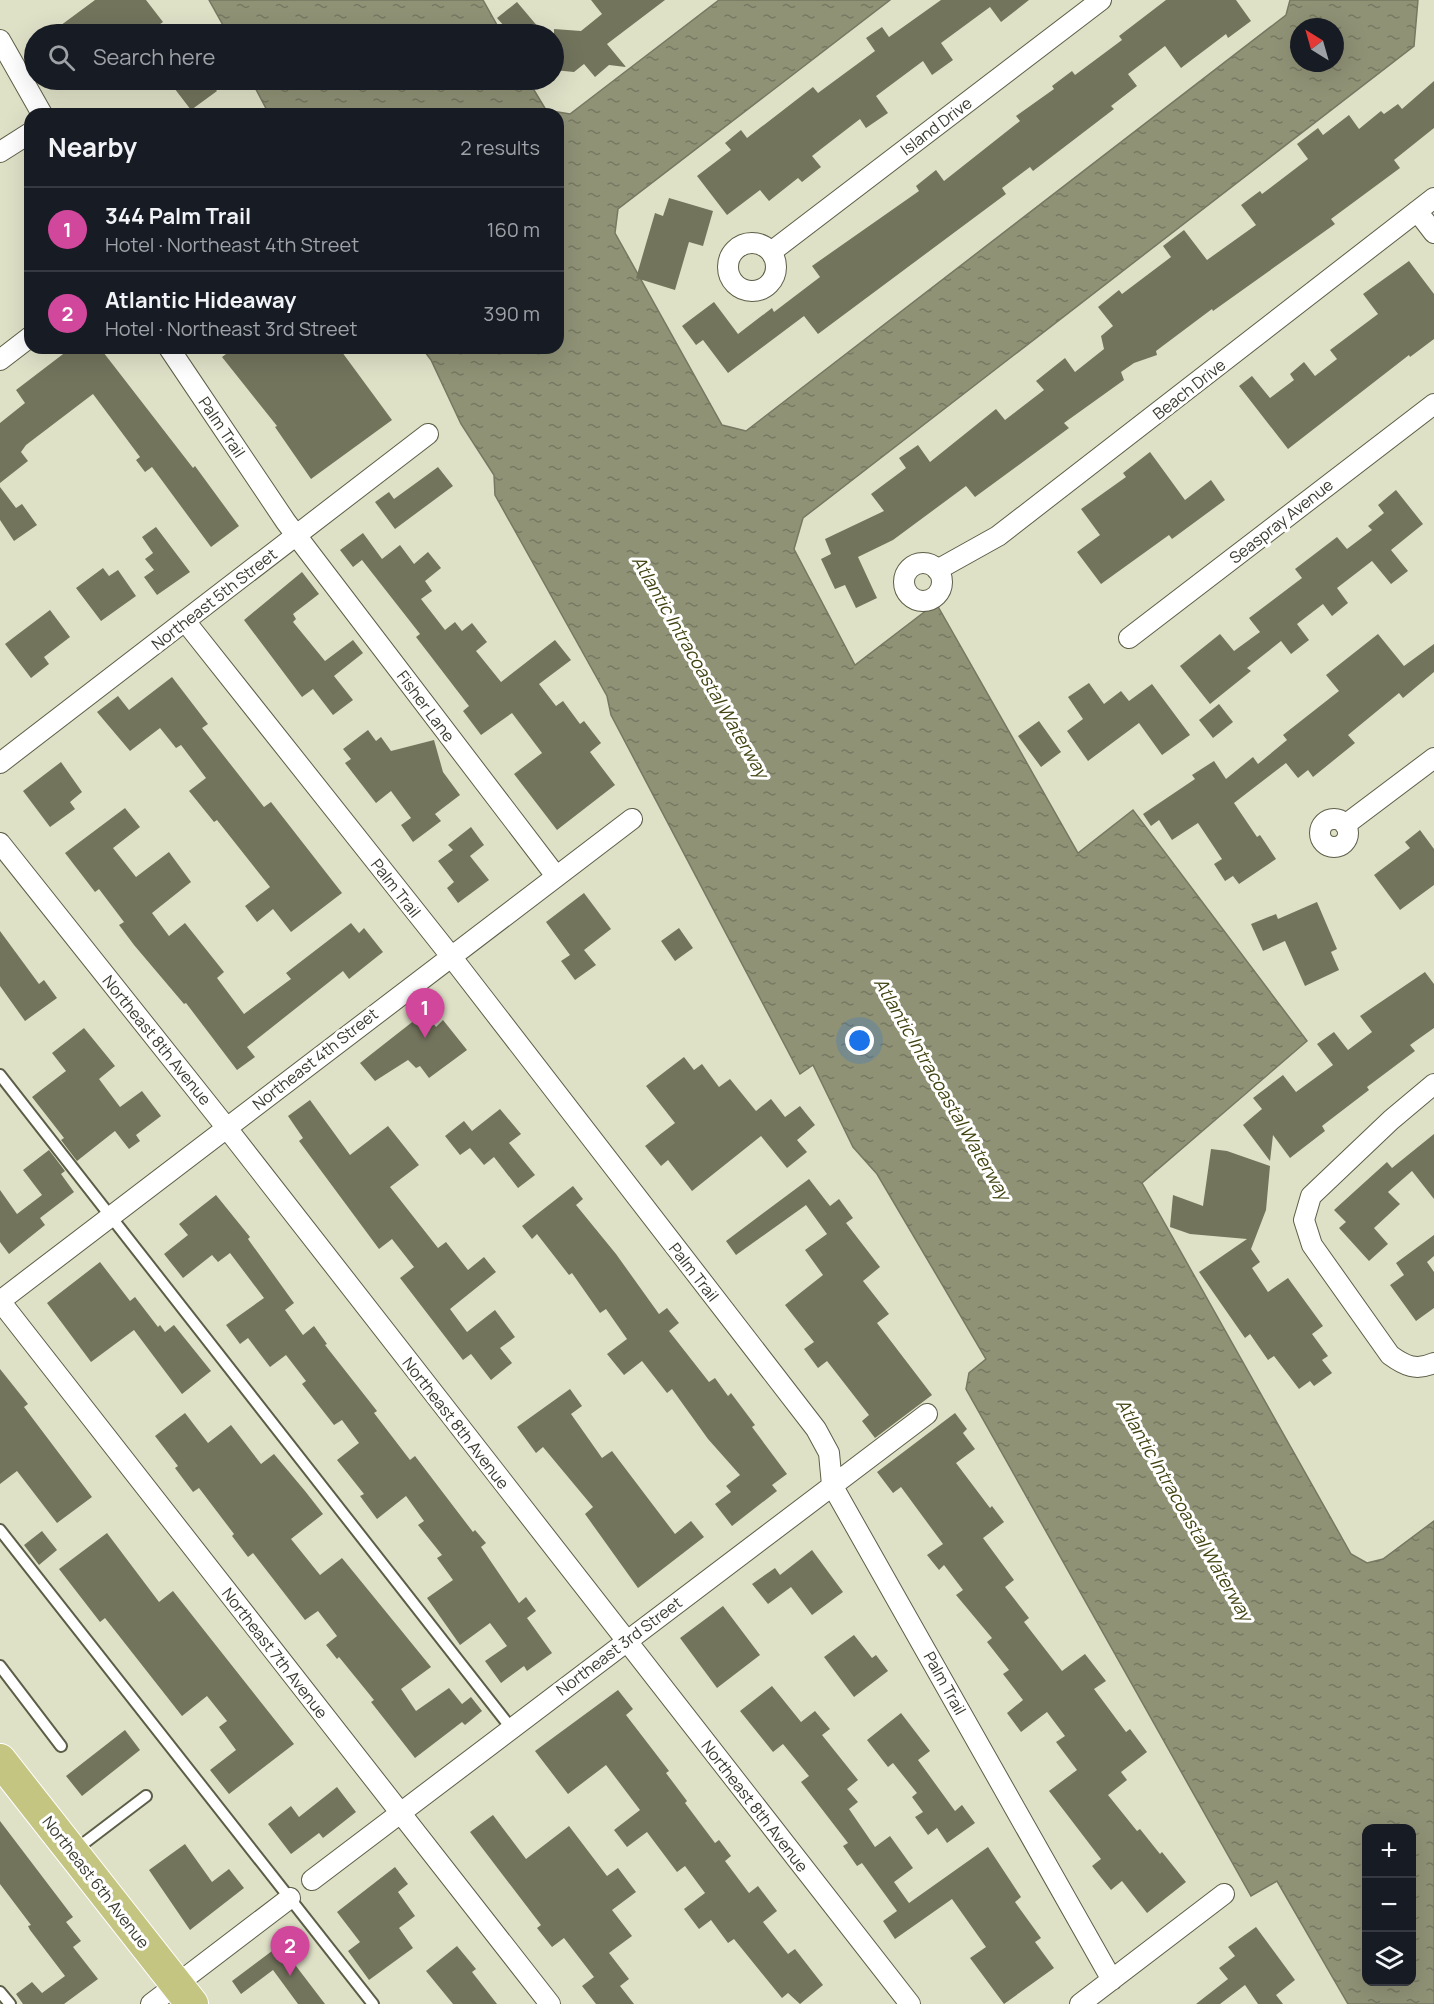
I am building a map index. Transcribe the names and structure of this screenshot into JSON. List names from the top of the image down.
{
  "streets": {
    "main road": ["Northeast 6th Avenue"],
    "street": [
      "Island Drive",
      "Beach Drive",
      "Palm Trail",
      "Seaspray Avenue",
      "Northeast 5th Street",
      "Fisher Lane",
      "Northeast 8th Avenue",
      "Northeast 4th Street",
      "Northeast 3rd Street",
      "Northeast 7th Avenue"
    ]
  },
  "crossings": [
    ["Palm Trail", "Northeast 5th Street"],
    ["Palm Trail", "Fisher Lane"],
    ["Palm Trail", "Northeast 4th Street"],
    ["Palm Trail", "Northeast 3rd Street"],
    ["Northeast 5th Street", "Fisher Lane"],
    ["Fisher Lane", "Northeast 4th Street"],
    ["Northeast 8th Avenue", "Northeast 4th Street"],
    ["Northeast 8th Avenue", "Northeast 3rd Street"],
    ["Northeast 4th Street", "Northeast 7th Avenue"],
    ["Northeast 3rd Street", "Northeast 7th Avenue"]
  ],
  "water": ["Atlantic Intracoastal Waterway"],
  "north": "top left",
  "page": {
    "search": "Search here",
    "heading": ["Nearby", "2 results"],
    "list": [
      {
        "mark": "1",
        "name": "344 Palm Trail",
        "note": "Hotel · Northeast 4th Street",
        "value": "160 m"
      },
      {
        "mark": "2",
        "name": "Atlantic Hideaway",
        "note": "Hotel · Northeast 3rd Street",
        "value": "390 m"
      }
    ],
    "pins": ["1", "2"],
    "map_buttons": ["+", "−"]
  }
}
